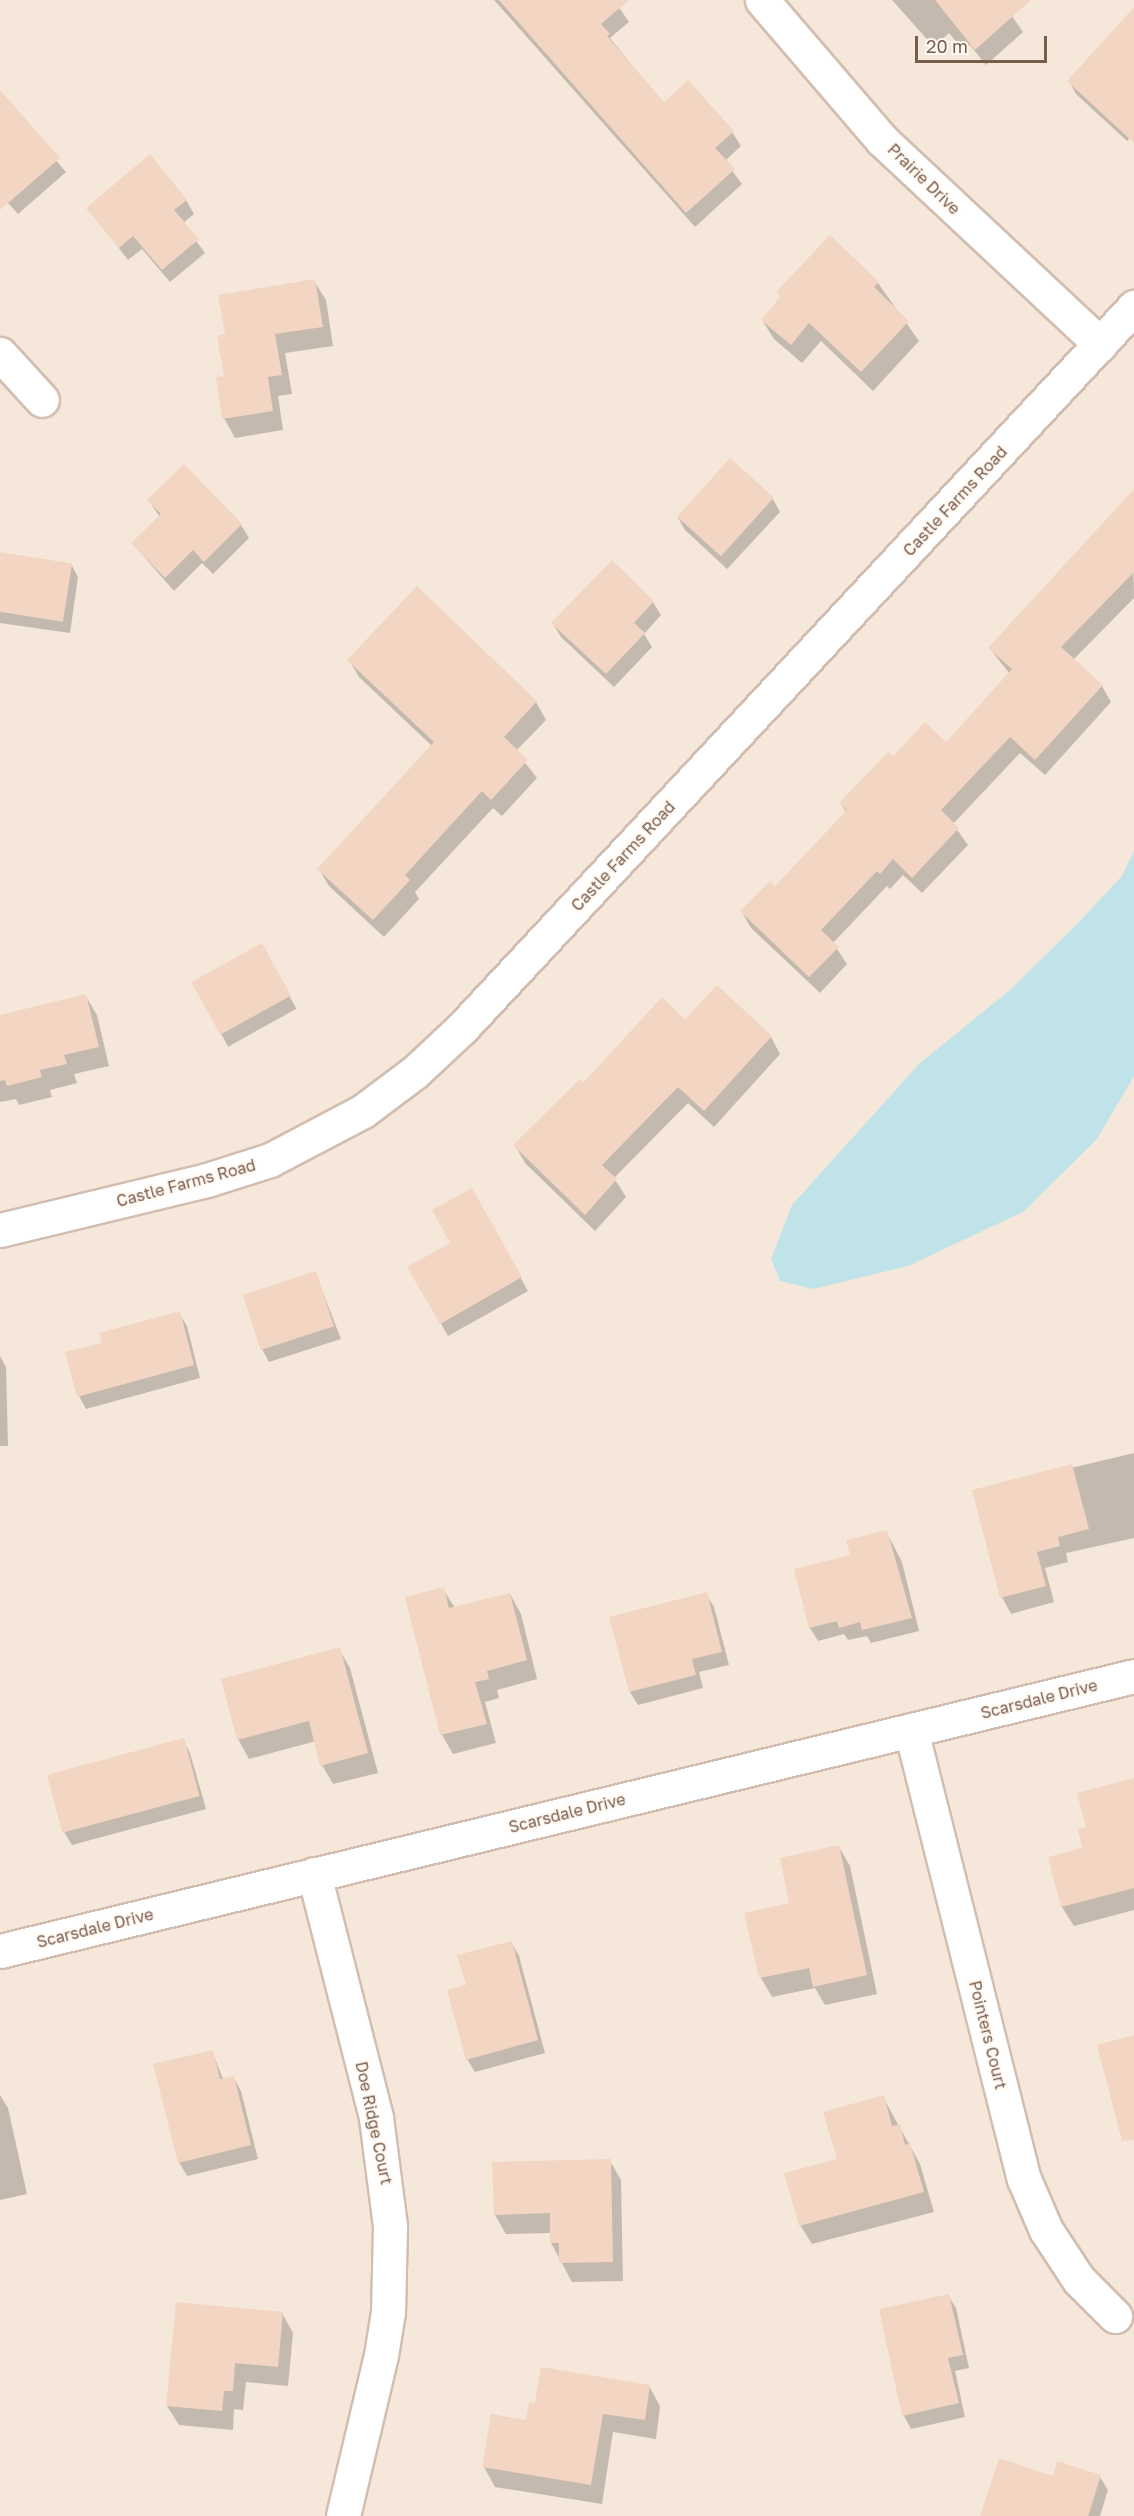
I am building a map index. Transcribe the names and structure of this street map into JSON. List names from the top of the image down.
{
  "streets": {
    "street": [
      "Prairie Drive",
      "Castle Farms Road",
      "Scarsdale Drive",
      "Pointers Court",
      "Doe Ridge Court"
    ]
  },
  "crossings": [
    ["Prairie Drive", "Castle Farms Road"],
    ["Scarsdale Drive", "Pointers Court"],
    ["Scarsdale Drive", "Doe Ridge Court"]
  ],
  "scale_bar": "20 m"
}
